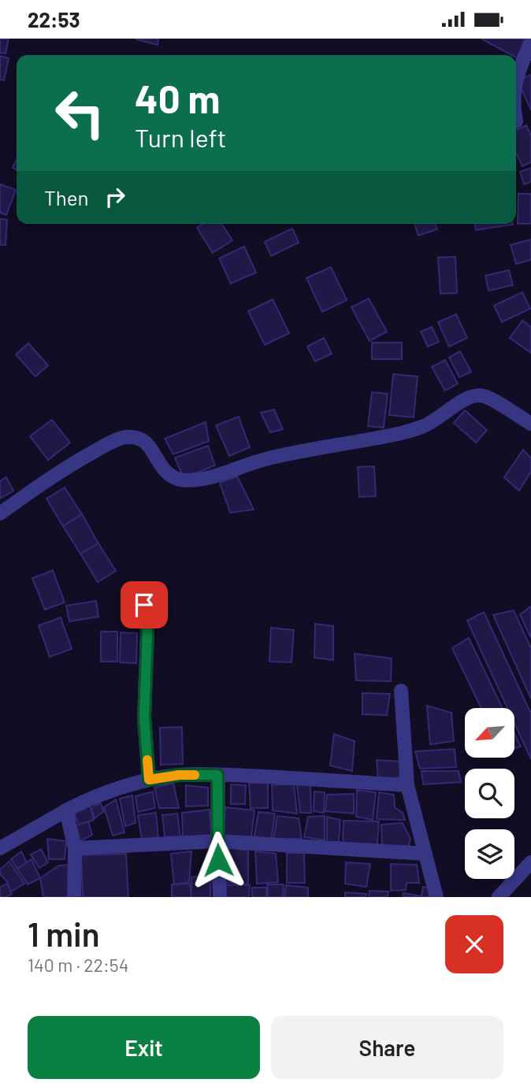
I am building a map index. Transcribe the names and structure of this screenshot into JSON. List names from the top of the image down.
{
  "north": "bottom left",
  "page": {
    "status": "22:53",
    "turn": ["40 m", "Turn left"],
    "then": "Then",
    "heading": ["1 min", "140 m · 22:54"],
    "buttons": ["Exit", "Share"]
  }
}
